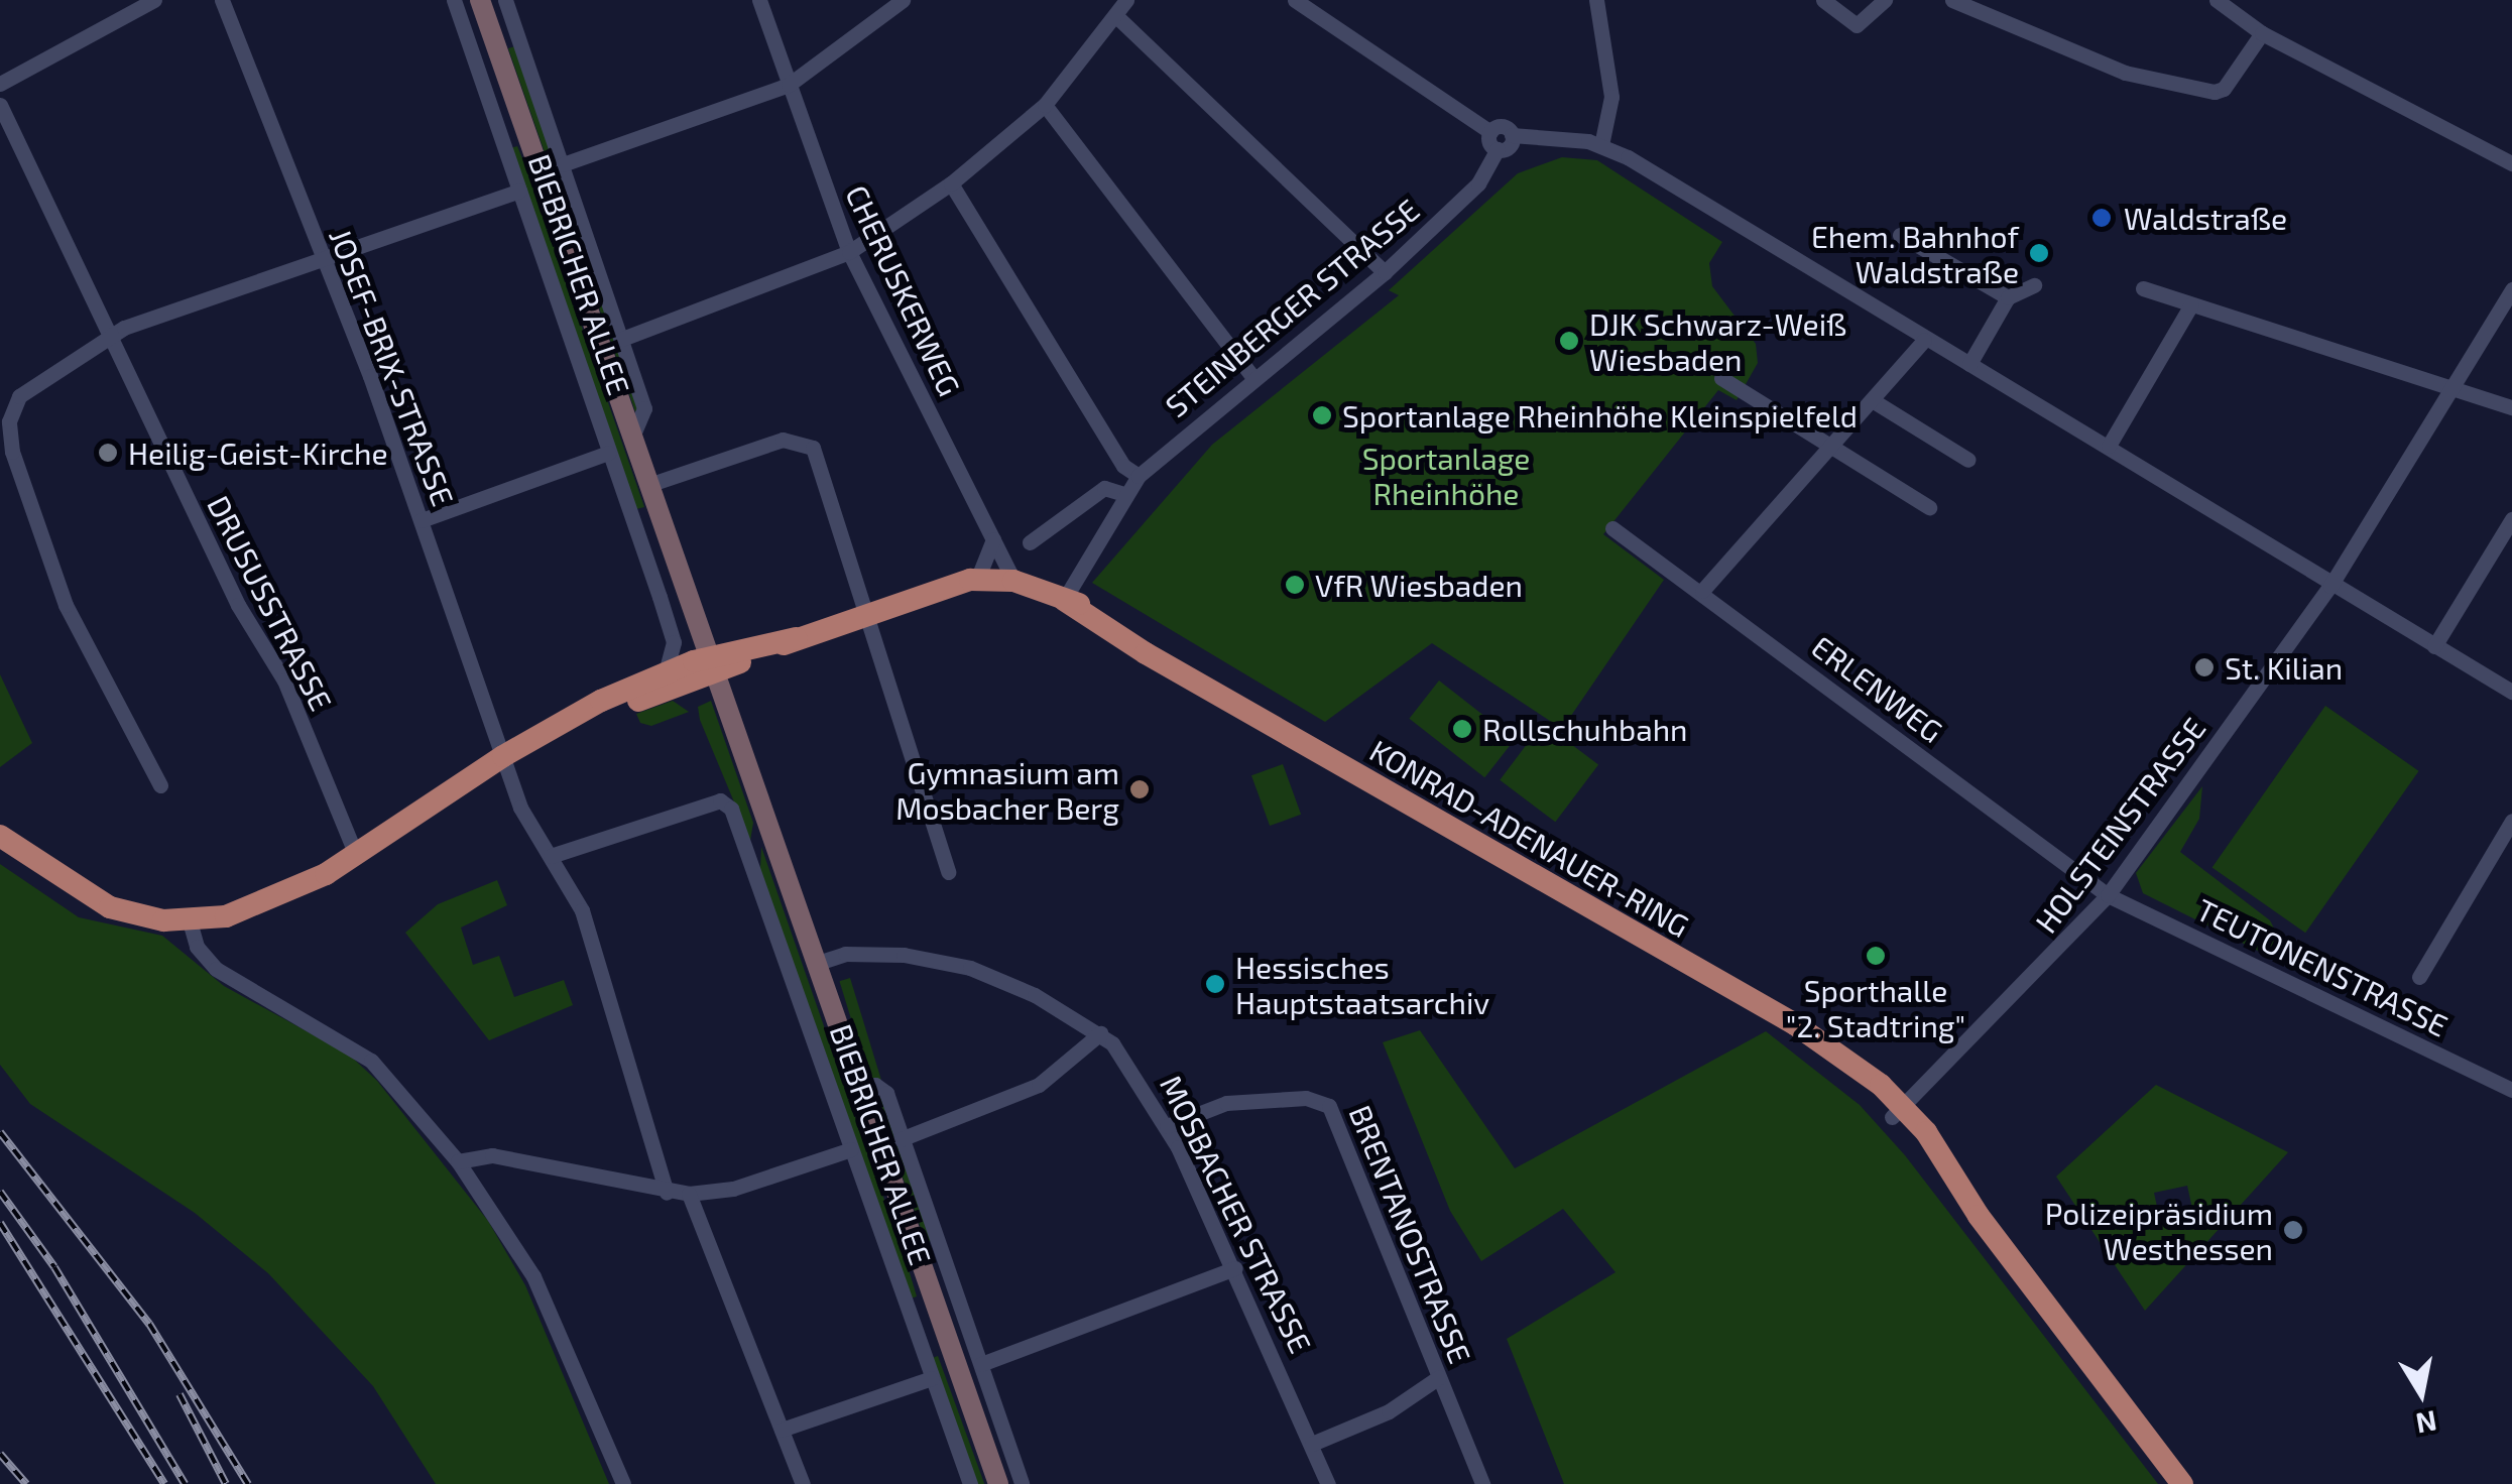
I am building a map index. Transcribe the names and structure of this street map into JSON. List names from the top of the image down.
{
  "streets": {
    "main road": ["BIEBRICHER ALLEE", "KONRAD-ADENAUER-RING"],
    "street": [
      "CHERUSKERWEG",
      "STEINBERGER STRASSE",
      "JOSEF-BRIX-STRASSE",
      "DRUSUSSTRASSE",
      "ERLENWEG",
      "HOLSTEINSTRASSE",
      "TEUTONENSTRASSE",
      "MOSBACHER STRASSE",
      "BRENTANOSTRASSE"
    ]
  },
  "crossings": [
    ["BIEBRICHER ALLEE", "JOSEF-BRIX-STRASSE"],
    ["BIEBRICHER ALLEE", "KONRAD-ADENAUER-RING"],
    ["BIEBRICHER ALLEE", "MOSBACHER STRASSE"],
    ["CHERUSKERWEG", "KONRAD-ADENAUER-RING"],
    ["STEINBERGER STRASSE", "KONRAD-ADENAUER-RING"],
    ["ERLENWEG", "HOLSTEINSTRASSE"],
    ["ERLENWEG", "TEUTONENSTRASSE"],
    ["HOLSTEINSTRASSE", "KONRAD-ADENAUER-RING"],
    ["HOLSTEINSTRASSE", "TEUTONENSTRASSE"],
    ["MOSBACHER STRASSE", "BRENTANOSTRASSE"]
  ],
  "parks": ["Sportanlage Rheinhöhe"],
  "places": [
    "Waldstraße",
    "Ehem. Bahnhof Waldstraße",
    "DJK Schwarz-Weiß Wiesbaden",
    "Sportanlage Rheinhöhe Kleinspielfeld",
    "Heilig-Geist-Kirche",
    "VfR Wiesbaden",
    "St. Kilian",
    "Rollschuhbahn",
    "Gymnasium am Mosbacher Berg",
    "Sporthalle \"2. Stadtring\"",
    "Hessisches Hauptstaatsarchiv",
    "Polizeipräsidium Westhessen"
  ],
  "north": "bottom"
}
